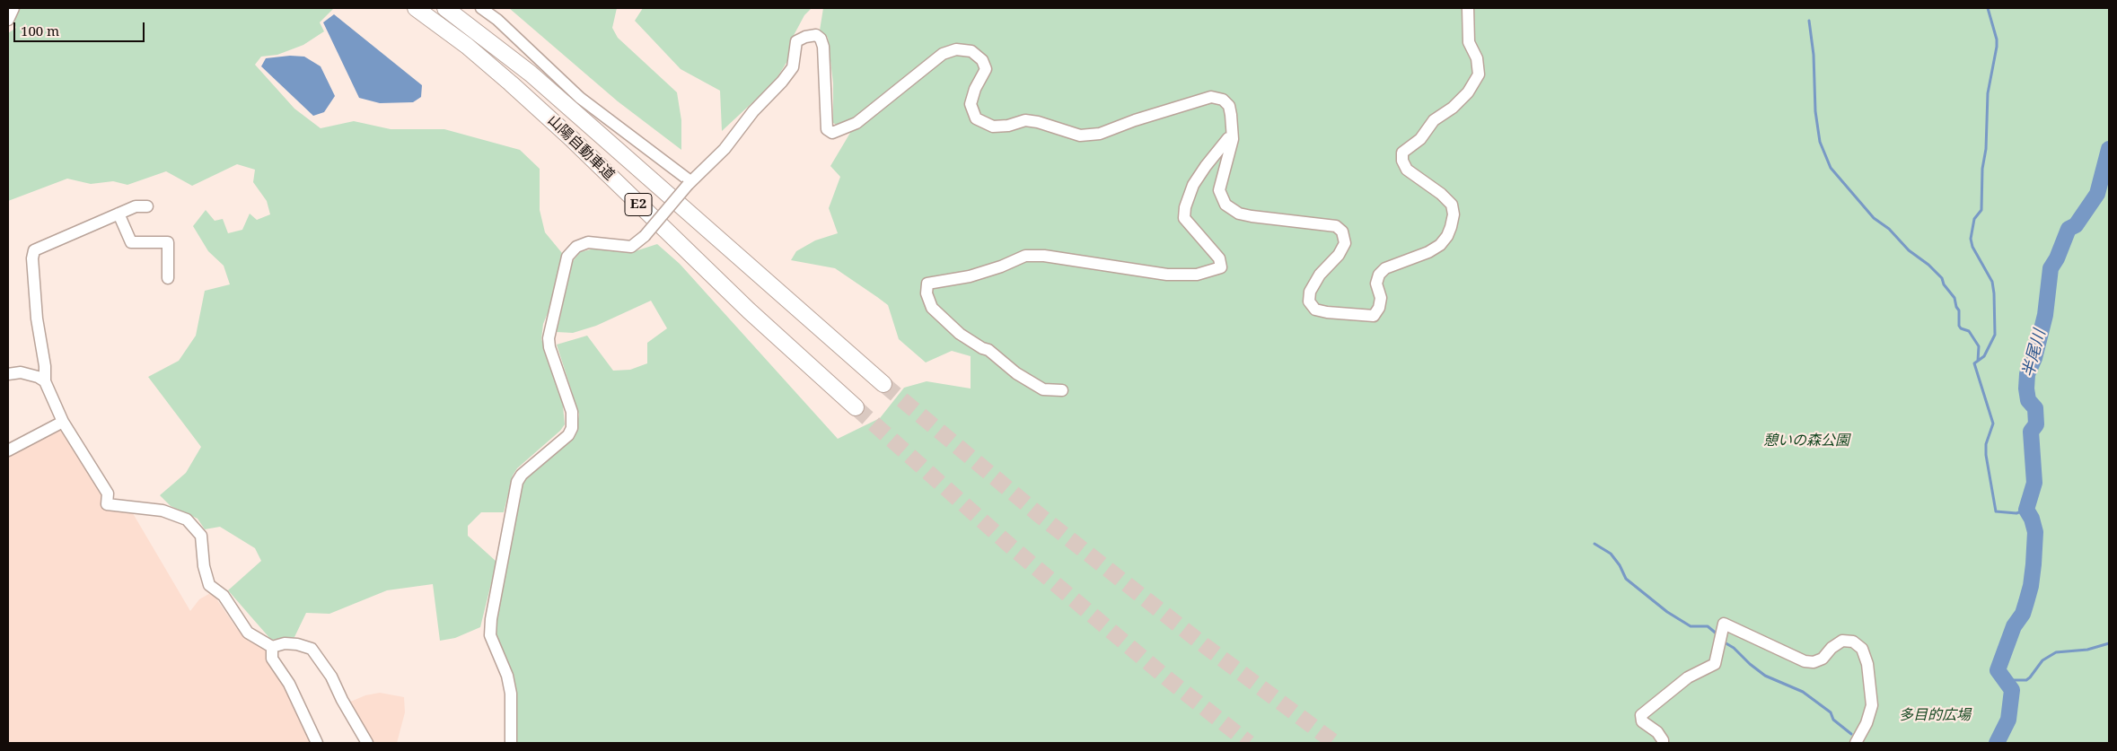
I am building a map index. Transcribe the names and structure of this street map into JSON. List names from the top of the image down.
{
  "streets": {
    "highway": ["山陽自動車道", "E2"]
  },
  "water": ["半尾川"],
  "parks": ["憩いの森公園", "多目的広場"],
  "scale_bar": "100 m"
}
